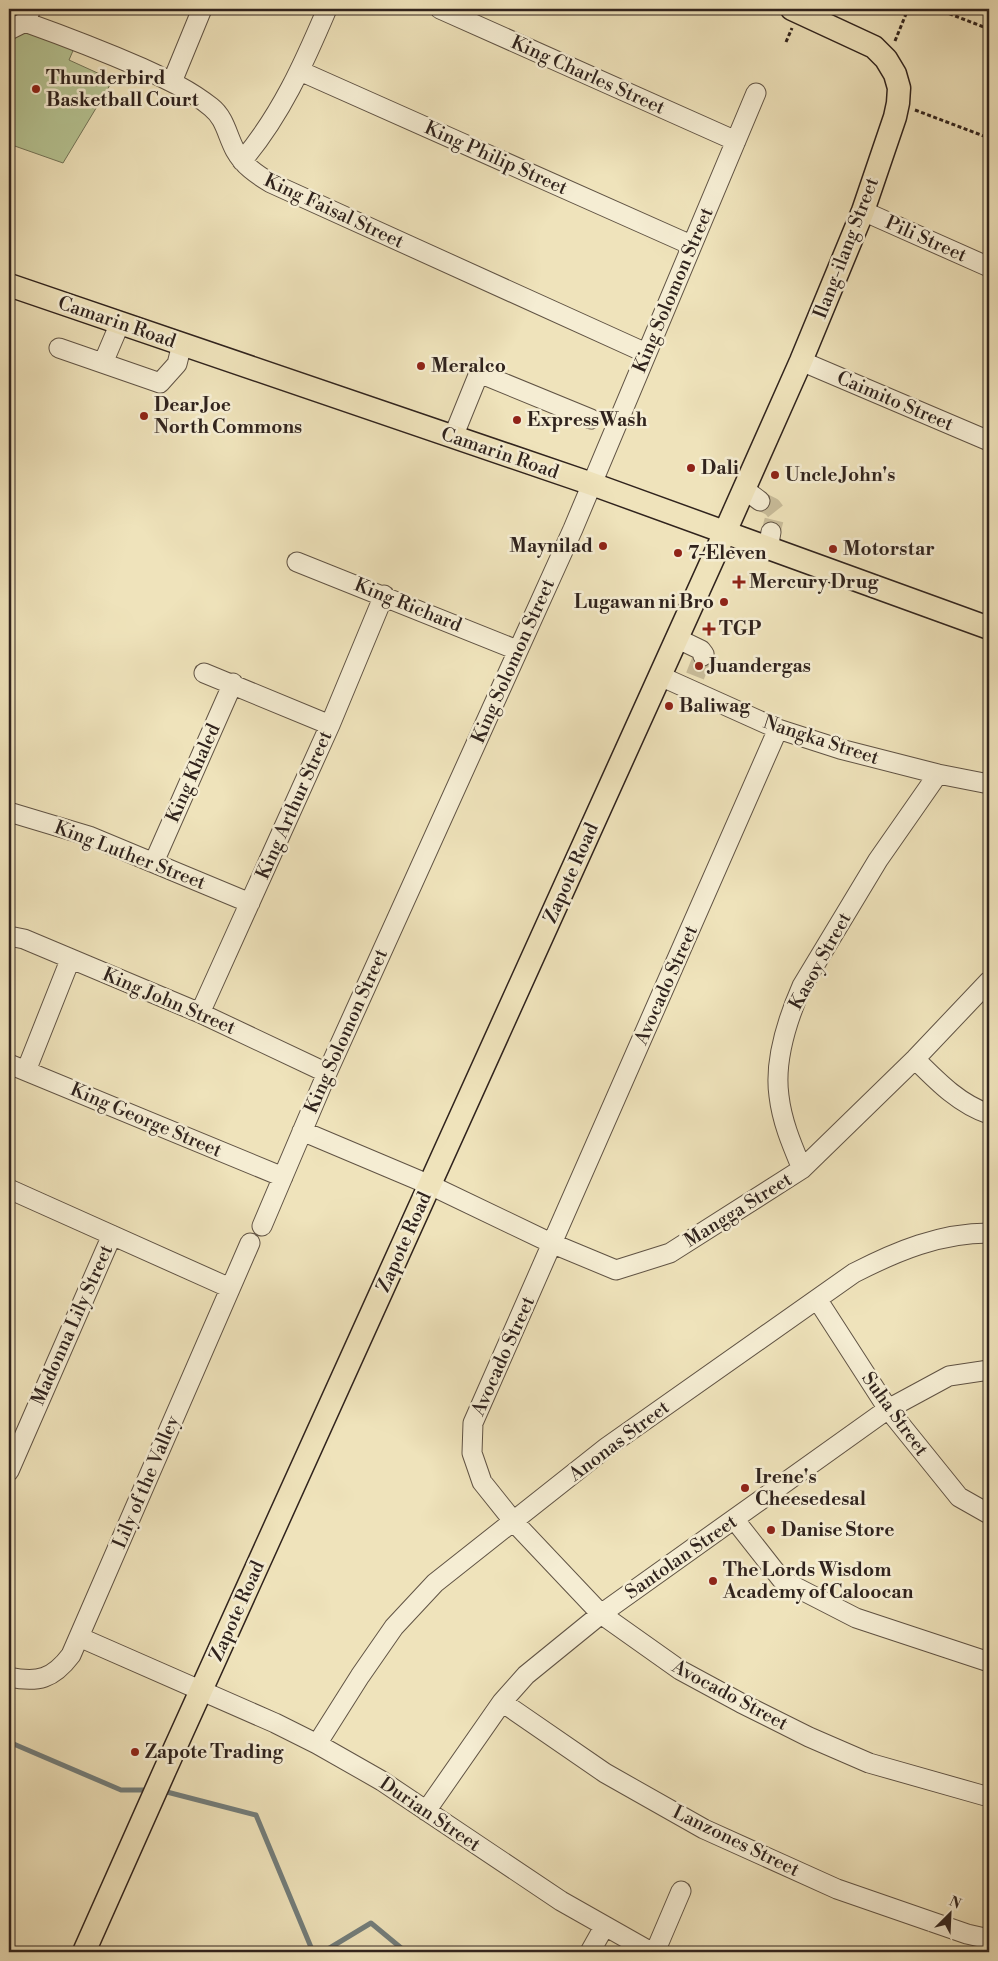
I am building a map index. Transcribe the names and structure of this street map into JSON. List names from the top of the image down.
{
  "streets": {
    "main road": ["Ilang-ilang Street", "Camarin Road", "Zapote Road"],
    "street": [
      "King Charles Street",
      "King Philip Street",
      "King Faisal Street",
      "Pili Street",
      "King Solomon Street",
      "Caimito Street",
      "King Richard",
      "Nangka Street",
      "King Khaled",
      "King Arthur Street",
      "King Luther Street",
      "Kasoy Street",
      "Avocado Street",
      "King John Street",
      "King George Street",
      "Mangga Street",
      "Madonna Lily Street",
      "Suha Street",
      "Anonas Street",
      "Lily of the Valley",
      "Santolan Street",
      "Durian Street",
      "Lanzones Street"
    ]
  },
  "crossings": [
    ["King Charles Street", "King Solomon Street"],
    ["King Philip Street", "King Solomon Street"],
    ["King Faisal Street", "King Solomon Street"],
    ["Pili Street", "Ilang-ilang Street"],
    ["Ilang-ilang Street", "Camarin Road"],
    ["Ilang-ilang Street", "Caimito Street"],
    ["Ilang-ilang Street", "Zapote Road"],
    ["King Solomon Street", "Camarin Road"],
    ["King Solomon Street", "King Richard"],
    ["King Solomon Street", "King John Street"],
    ["King Solomon Street", "King George Street"],
    ["King Solomon Street", "Mangga Street"],
    ["Camarin Road", "Zapote Road"],
    ["King Richard", "King Arthur Street"],
    ["Nangka Street", "Zapote Road"],
    ["Nangka Street", "Kasoy Street"],
    ["Nangka Street", "Avocado Street"],
    ["King Khaled", "King Luther Street"],
    ["King Arthur Street", "King Luther Street"],
    ["King Arthur Street", "King John Street"],
    ["Zapote Road", "Mangga Street"],
    ["Zapote Road", "Durian Street"],
    ["Kasoy Street", "Mangga Street"],
    ["Avocado Street", "Mangga Street"],
    ["Avocado Street", "Anonas Street"],
    ["Avocado Street", "Santolan Street"],
    ["Suha Street", "Anonas Street"],
    ["Suha Street", "Santolan Street"],
    ["Anonas Street", "Durian Street"],
    ["Lily of the Valley", "Durian Street"],
    ["Santolan Street", "Durian Street"],
    ["Santolan Street", "Lanzones Street"]
  ],
  "places": {
    "other": [
      "Thunderbird Basketball Court",
      "Meralco",
      "Dear Joe North Commons",
      "ExpressWash",
      "Dali",
      "Uncle John's",
      "Maynilad",
      "Motorstar",
      "7-Eleven",
      "Lugawan ni Bro",
      "Juandergas",
      "Baliwag",
      "Irene's Cheesedesal",
      "Danise Store",
      "The Lords Wisdom Academy of Caloocan",
      "Zapote Trading"
    ],
    "health": ["Mercury Drug", "TGP"]
  },
  "north": "top right"
}
